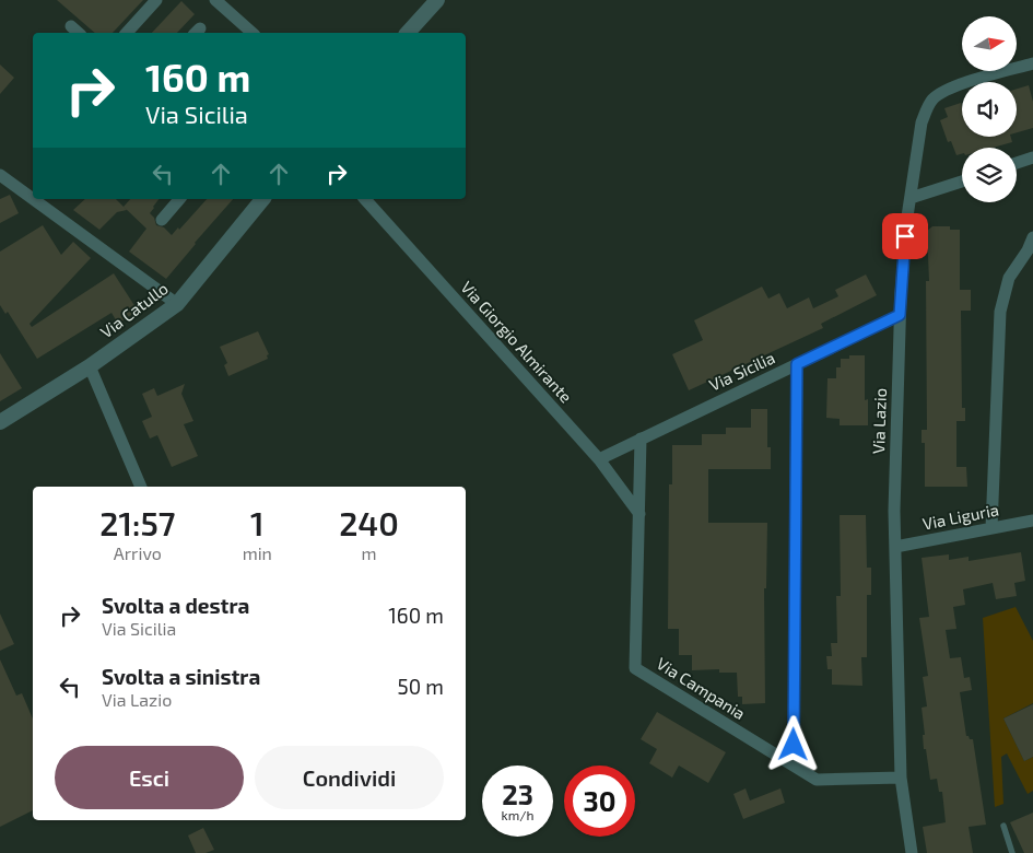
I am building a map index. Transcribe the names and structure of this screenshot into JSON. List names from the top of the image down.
{
  "streets": {
    "street": [
      "Via Catullo",
      "Via Giorgio Almirante",
      "Via Sicilia",
      "Via Lazio",
      "Via Liguria",
      "Via Campania"
    ]
  },
  "crossings": [
    ["Via Giorgio Almirante", "Via Sicilia"],
    ["Via Giorgio Almirante", "Via Campania"],
    ["Via Sicilia", "Via Lazio"],
    ["Via Sicilia", "Via Campania"],
    ["Via Lazio", "Via Liguria"],
    ["Via Lazio", "Via Campania"]
  ],
  "north": "right",
  "page": {
    "turn": ["160 m", "Via Sicilia"],
    "eta": [
      "21:57",
      "Arrivo",
      "1",
      "min",
      "240",
      "m"
    ],
    "list": [
      {
        "name": "Svolta a destra",
        "note": "Via Sicilia",
        "value": "160 m"
      },
      {
        "name": "Svolta a sinistra",
        "note": "Via Lazio",
        "value": "50 m"
      }
    ],
    "buttons": ["Esci", "Condividi"],
    "speed": "23 km/h",
    "limit": "30"
  }
}
